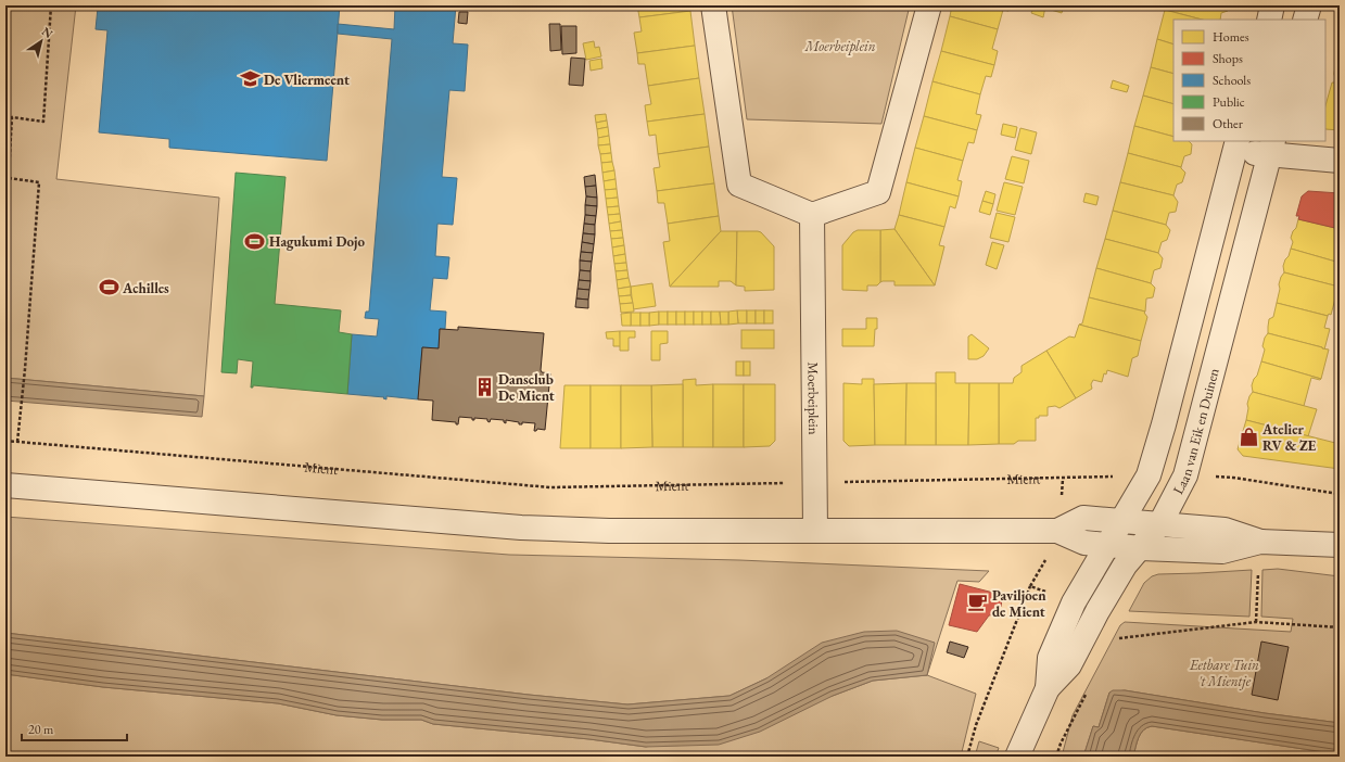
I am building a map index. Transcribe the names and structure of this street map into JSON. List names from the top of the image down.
{
  "streets": {
    "street": ["Moerbeiplein", "Laan van Eik en Duinen"],
    "path": ["Mient"]
  },
  "crossings": [
    ["Moerbeiplein", "Mient"],
    ["Laan van Eik en Duinen", "Mient"]
  ],
  "parks": ["Moerbeiplein", "Eetbare Tuin 't Mientje"],
  "places": {
    "school or university": ["De Vliermeent"],
    "sports": ["Hagukumi Dojo", "Achilles"],
    "building": ["Dansclub De Mient"],
    "shop": ["Atelier RV & ZE"],
    "cafe": ["Paviljoen de Mient"]
  },
  "legend": [
    "Homes",
    "Shops",
    "Schools",
    "Public",
    "Other"
  ],
  "scale_bar": "20 m",
  "north": "top right"
}
